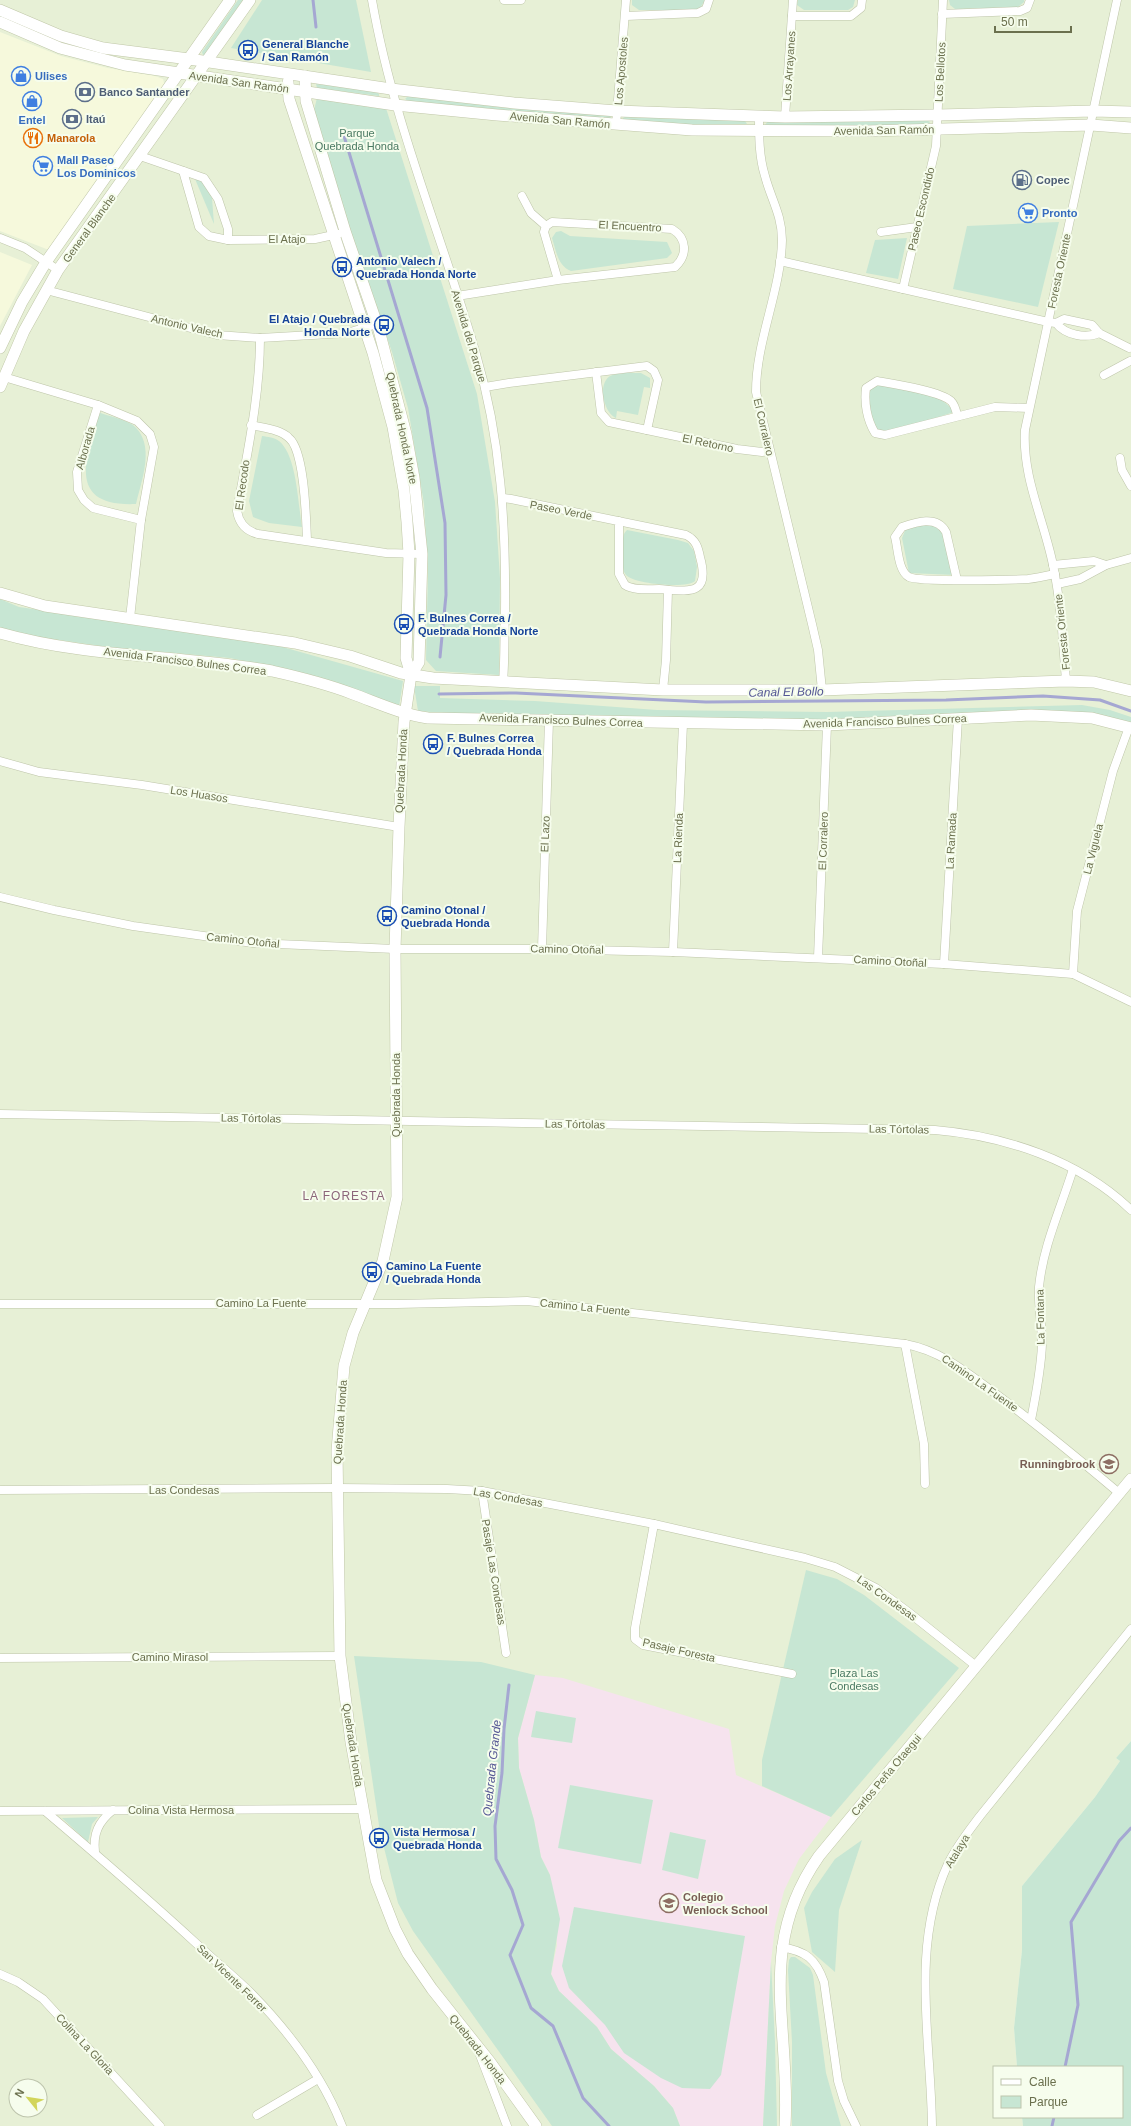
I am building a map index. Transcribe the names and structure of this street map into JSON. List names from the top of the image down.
{
  "streets": {
    "street": [
      "Los Arrayanes",
      "Los Apostoles",
      "Los Bellotos",
      "Avenida San Ramón",
      "Paseo Escondido",
      "El Encuentro",
      "General Blanche",
      "El Atajo",
      "Foresta Oriente",
      "Antonio Valech",
      "Avenida del Parque",
      "El Corralero",
      "Quebrada Honda Norte",
      "El Retorno",
      "Alborada",
      "El Recodo",
      "Paseo Verde",
      "Avenida Francisco Bulnes Correa",
      "Quebrada Honda",
      "Los Huasos",
      "El Lazo",
      "La Rienda",
      "La Ramada",
      "La Viguela",
      "Camino Otoñal",
      "Las Tórtolas",
      "Camino La Fuente",
      "La Fontana",
      "Las Condesas",
      "Pasaje Las Condesas",
      "Pasaje Foresta",
      "Camino Mirasol",
      "Carlos Peña Otaegui",
      "Colina Vista Hermosa",
      "Atalaya",
      "San Vicente Ferrer",
      "Colina La Gloria"
    ]
  },
  "crossings": [
    ["Los Arrayanes", "Avenida San Ramón"],
    ["Los Apostoles", "Avenida San Ramón"],
    ["Los Bellotos", "Avenida San Ramón"],
    ["Los Bellotos", "Paseo Escondido"],
    ["Avenida San Ramón", "Paseo Escondido"],
    ["Avenida San Ramón", "General Blanche"],
    ["Avenida San Ramón", "Foresta Oriente"],
    ["Avenida San Ramón", "Avenida del Parque"],
    ["Avenida San Ramón", "El Corralero"],
    ["Avenida San Ramón", "Quebrada Honda Norte"],
    ["El Encuentro", "Avenida del Parque"],
    ["General Blanche", "Antonio Valech"],
    ["El Atajo", "Quebrada Honda Norte"],
    ["Antonio Valech", "Quebrada Honda Norte"],
    ["Antonio Valech", "El Recodo"],
    ["Avenida del Parque", "Paseo Verde"],
    ["El Corralero", "El Retorno"],
    ["El Corralero", "Avenida Francisco Bulnes Correa"],
    ["El Corralero", "Camino Otoñal"],
    ["Quebrada Honda Norte", "El Recodo"],
    ["Quebrada Honda Norte", "Quebrada Honda"],
    ["Avenida Francisco Bulnes Correa", "Quebrada Honda"],
    ["Avenida Francisco Bulnes Correa", "El Lazo"],
    ["Avenida Francisco Bulnes Correa", "La Rienda"],
    ["Avenida Francisco Bulnes Correa", "La Ramada"],
    ["Avenida Francisco Bulnes Correa", "La Viguela"],
    ["Quebrada Honda", "Los Huasos"],
    ["Quebrada Honda", "Camino Otoñal"],
    ["Quebrada Honda", "Las Tórtolas"],
    ["Quebrada Honda", "Camino La Fuente"],
    ["Quebrada Honda", "Las Condesas"],
    ["Quebrada Honda", "Camino Mirasol"],
    ["Quebrada Honda", "Colina Vista Hermosa"],
    ["El Lazo", "Camino Otoñal"],
    ["La Rienda", "Camino Otoñal"],
    ["La Ramada", "Camino Otoñal"],
    ["La Viguela", "Camino Otoñal"],
    ["Las Tórtolas", "La Fontana"],
    ["Camino La Fuente", "La Fontana"],
    ["Camino La Fuente", "Carlos Peña Otaegui"],
    ["Las Condesas", "Pasaje Las Condesas"],
    ["Las Condesas", "Pasaje Foresta"],
    ["Las Condesas", "Carlos Peña Otaegui"],
    ["Colina Vista Hermosa", "San Vicente Ferrer"]
  ],
  "districts": ["LA FORESTA"],
  "water": ["Canal El Bollo", "Quebrada Grande"],
  "parks": ["Parque Quebrada Honda", "Plaza Las Condesas"],
  "places": {
    "bus stop": [
      "General Blanche / San Ramón",
      "Antonio Valech / Quebrada Honda Norte",
      "El Atajo / Quebrada Honda Norte",
      "F. Bulnes Correa / Quebrada Honda Norte",
      "F. Bulnes Correa / Quebrada Honda",
      "Camino Otonal / Quebrada Honda",
      "Camino La Fuente / Quebrada Honda",
      "Vista Hermosa / Quebrada Honda"
    ],
    "shop": ["Ulises", "Entel"],
    "bank": ["Banco Santander", "Itaú"],
    "restaurant": ["Manarola"],
    "supermarket": ["Mall Paseo Los Dominicos", "Pronto"],
    "fuel station": ["Copec"],
    "school or university": ["Runningbrook", "Colegio Wenlock School"]
  },
  "legend": ["Calle", "Parque"],
  "scale_bar": "50 m",
  "north": "top left"
}
